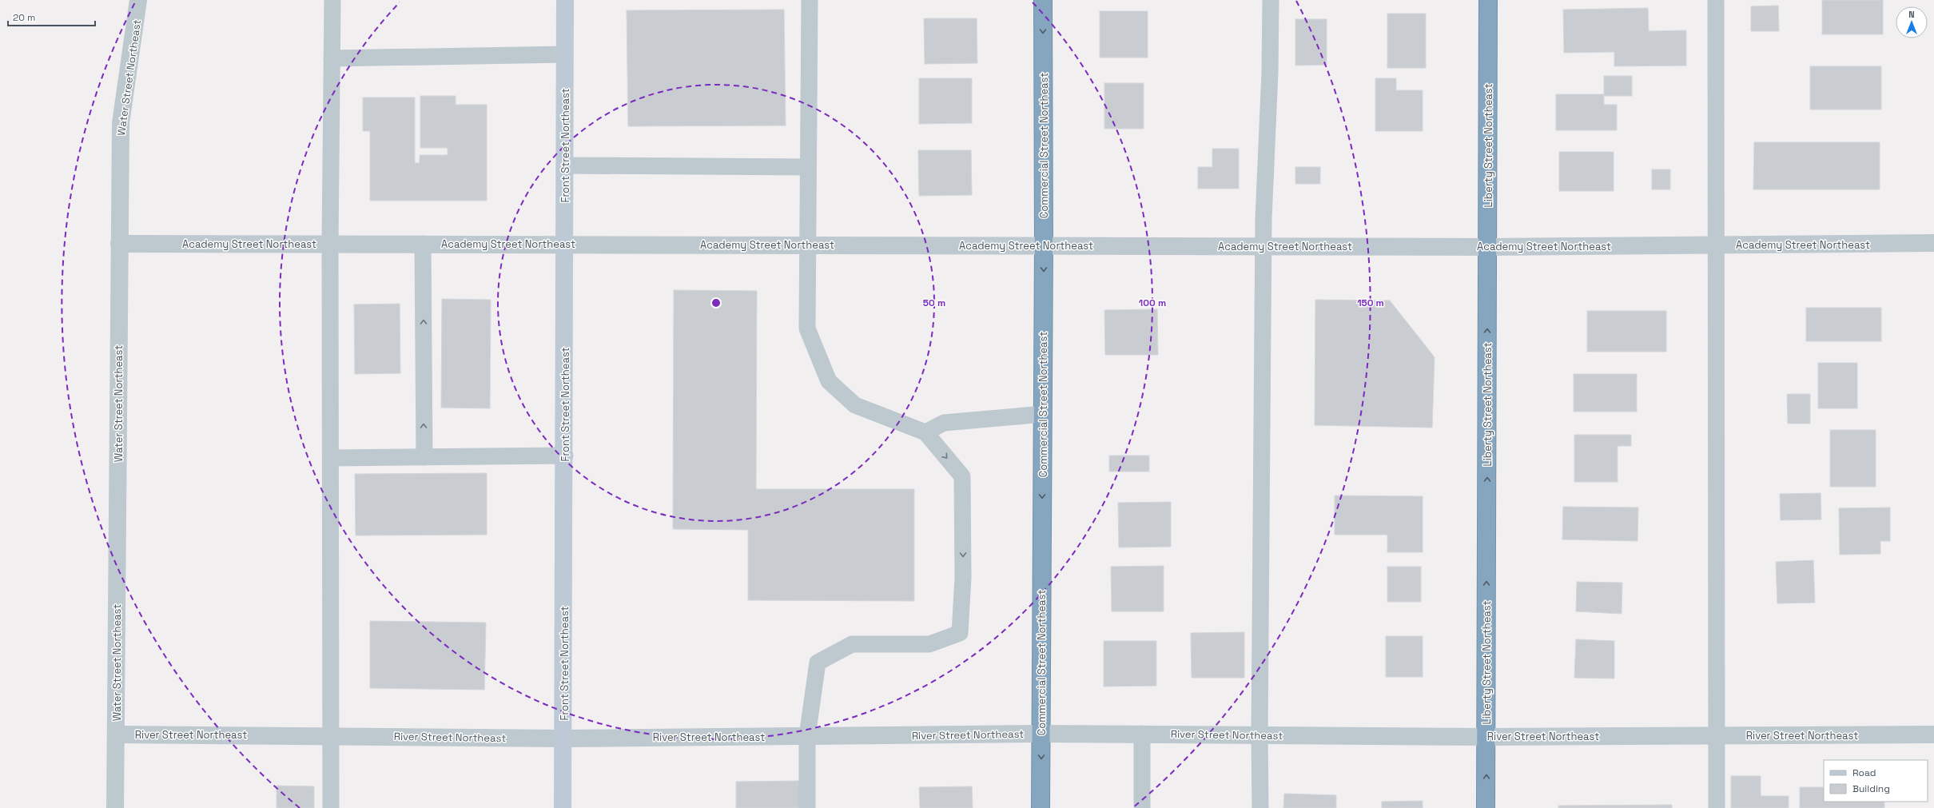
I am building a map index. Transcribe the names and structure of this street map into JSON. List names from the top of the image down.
{
  "streets": {
    "highway": ["Commercial Street Northeast", "Liberty Street Northeast"],
    "street": [
      "Water Street Northeast",
      "Front Street Northeast",
      "Academy Street Northeast",
      "River Street Northeast"
    ]
  },
  "crossings": [
    ["Water Street Northeast", "Academy Street Northeast"],
    ["Water Street Northeast", "River Street Northeast"],
    ["Front Street Northeast", "Academy Street Northeast"],
    ["Front Street Northeast", "River Street Northeast"],
    ["Commercial Street Northeast", "Academy Street Northeast"],
    ["Commercial Street Northeast", "River Street Northeast"],
    ["Liberty Street Northeast", "Academy Street Northeast"],
    ["Liberty Street Northeast", "River Street Northeast"]
  ],
  "one_way": ["Commercial Street Northeast", "Liberty Street Northeast"],
  "legend": ["Road", "Building"],
  "scale_bar": "20 m",
  "north": "top",
  "rings": ["50 m", "100 m", "150 m"]
}
